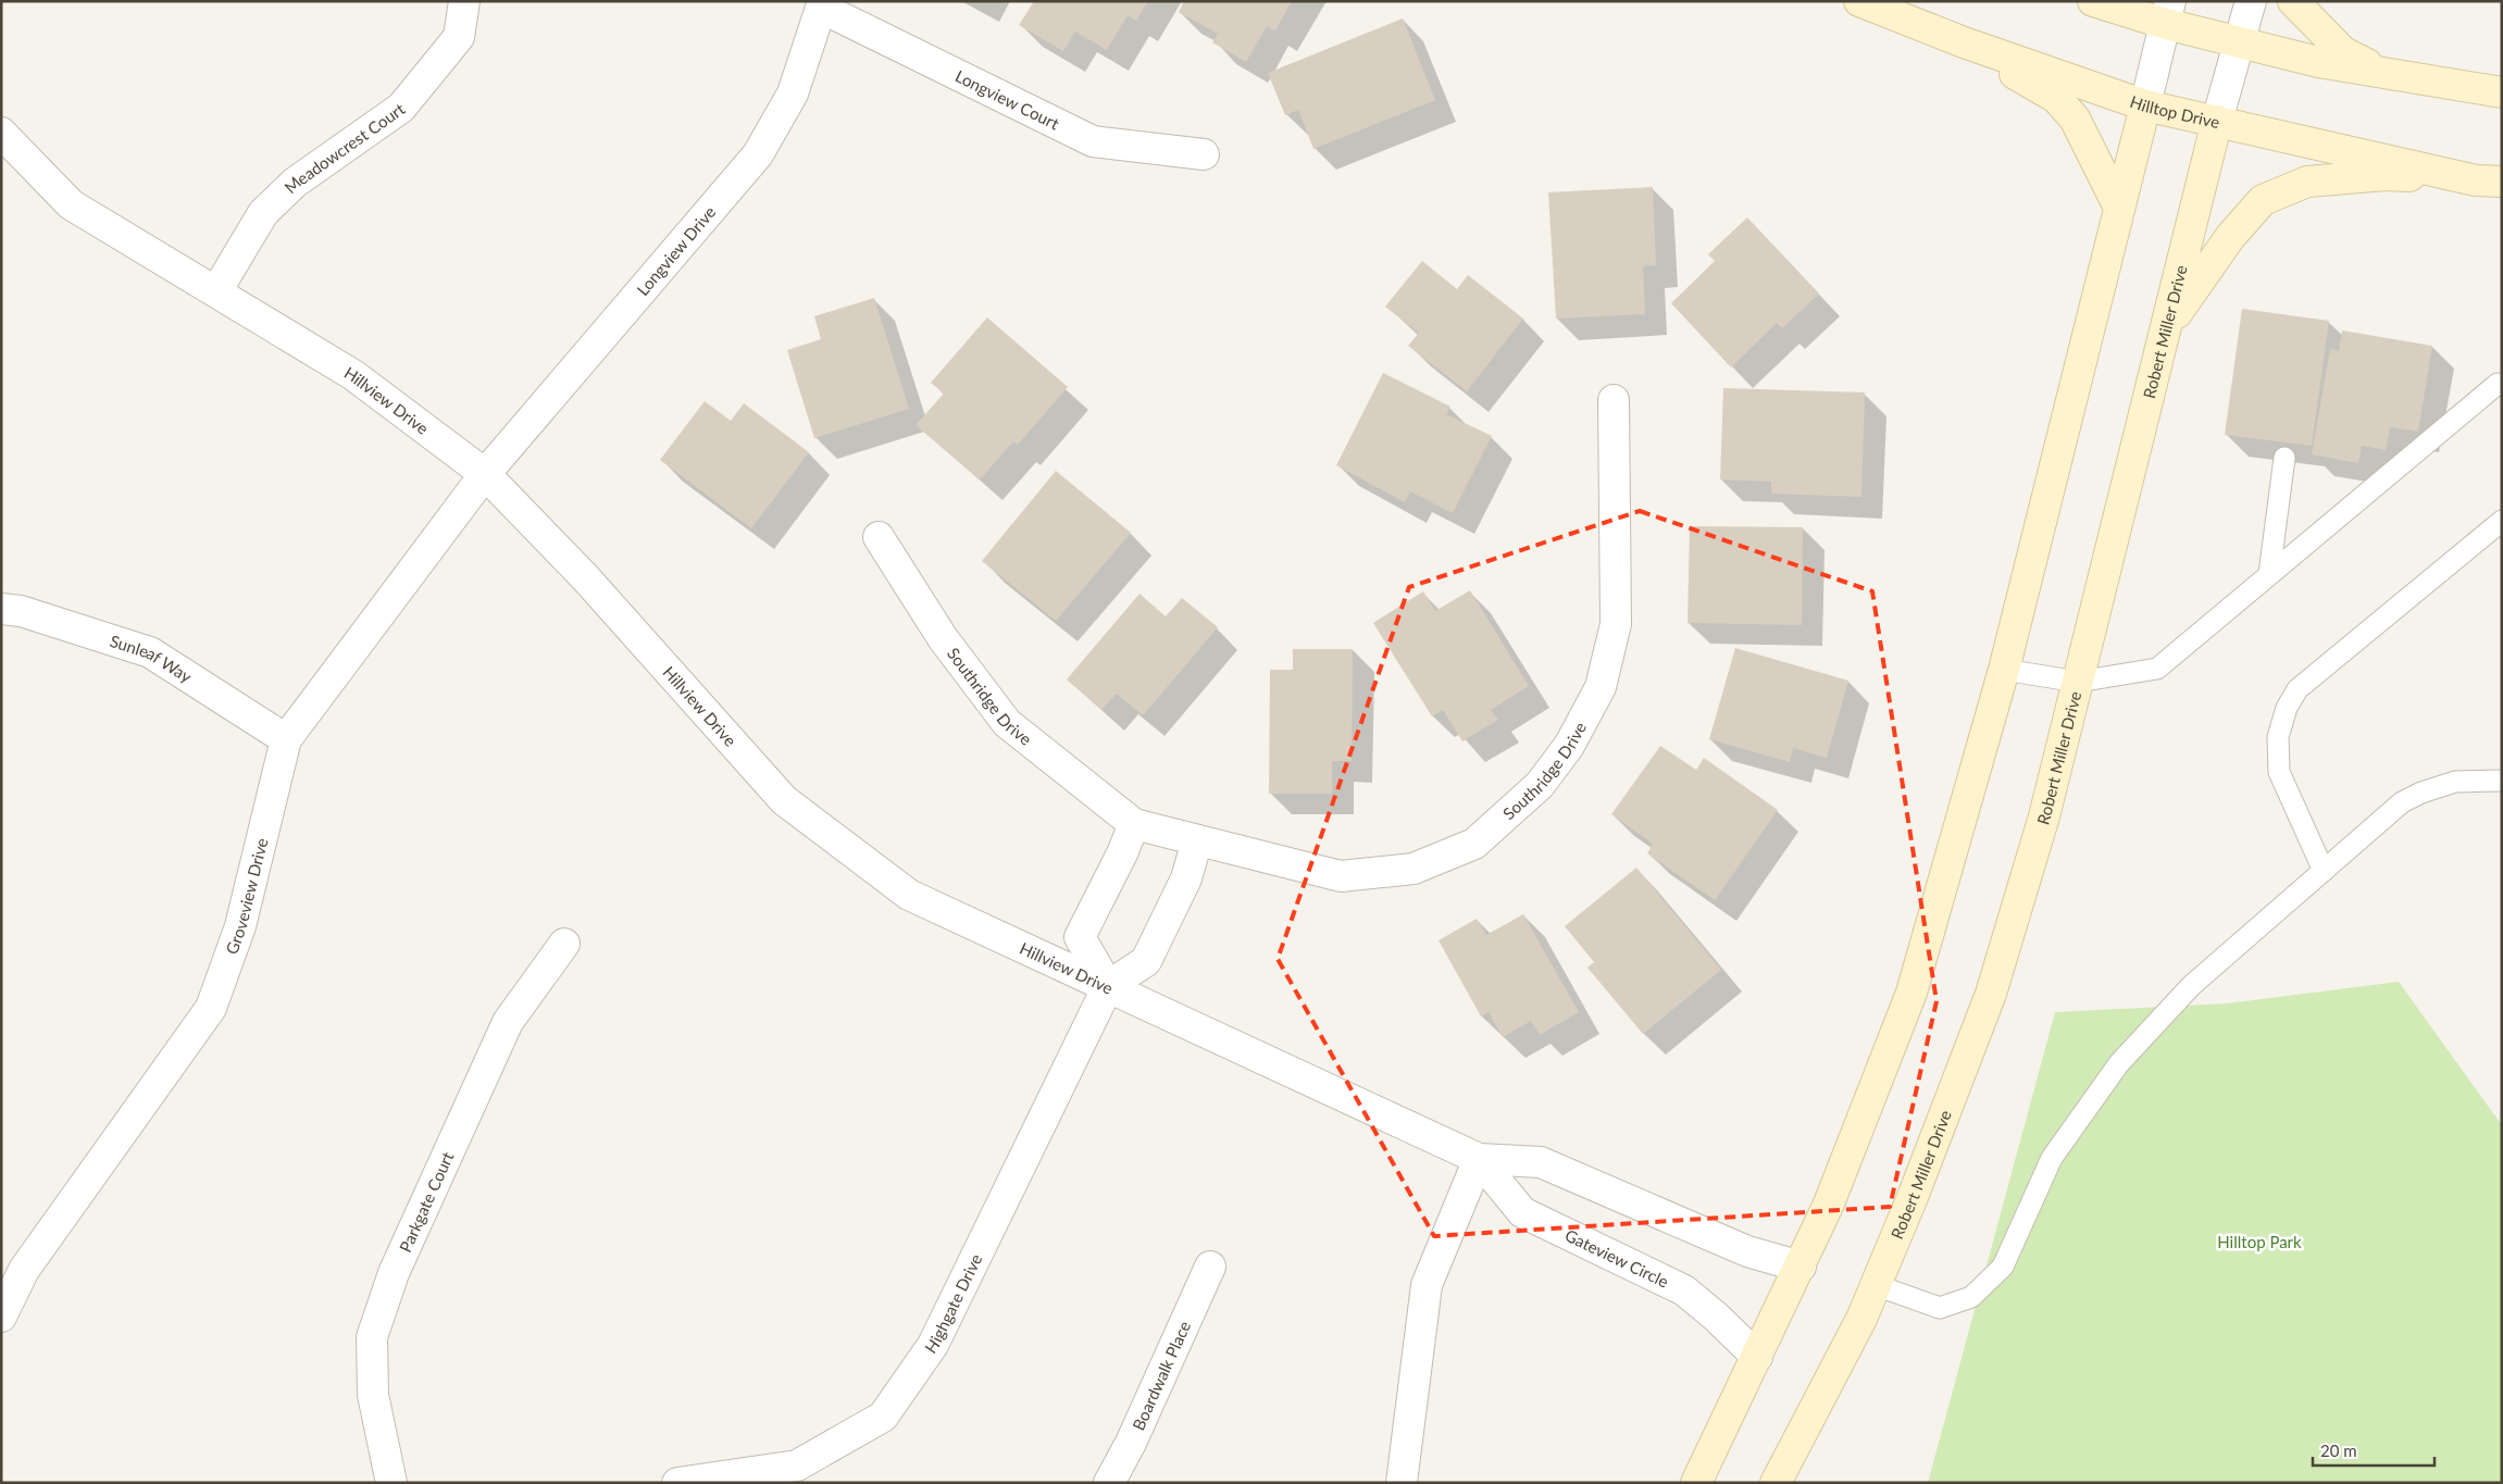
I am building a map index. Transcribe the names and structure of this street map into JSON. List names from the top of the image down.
{
  "streets": {
    "main road": ["Hilltop Drive", "Robert Miller Drive"],
    "street": [
      "Longview Court",
      "Meadowcrest Court",
      "Longview Drive",
      "Hillview Drive",
      "Sunleaf Way",
      "Southridge Drive",
      "Groveview Drive",
      "Parkgate Court",
      "Gateview Circle",
      "Highgate Drive",
      "Boardwalk Place"
    ]
  },
  "crossings": [
    ["Longview Court", "Longview Drive"],
    ["Hilltop Drive", "Robert Miller Drive"],
    ["Meadowcrest Court", "Hillview Drive"],
    ["Longview Drive", "Hillview Drive"],
    ["Longview Drive", "Groveview Drive"],
    ["Hillview Drive", "Groveview Drive"],
    ["Hillview Drive", "Gateview Circle"],
    ["Hillview Drive", "Highgate Drive"],
    ["Sunleaf Way", "Groveview Drive"]
  ],
  "parks": ["Hilltop Park"],
  "scale_bar": "20 m"
}
